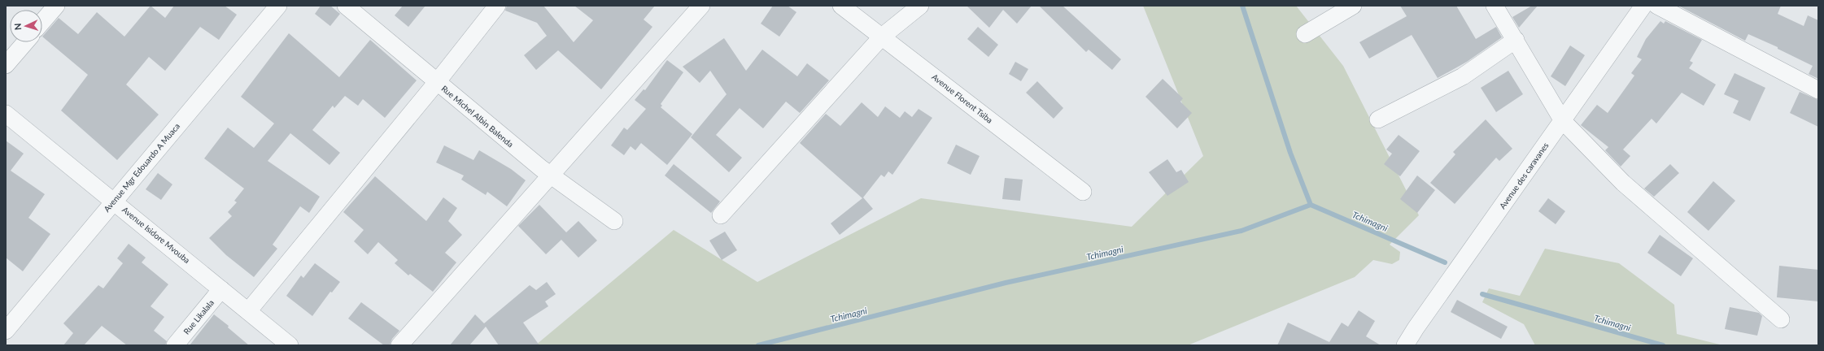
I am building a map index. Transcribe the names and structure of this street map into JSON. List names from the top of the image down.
{
  "streets": {
    "street": [
      "Avenue Florent Tsiba",
      "Rue Michel Albin Balenda",
      "Avenue Mgr Edouardo A Muaca",
      "Avenue des caravanes",
      "Avenue Isidore Mvouba",
      "Rue Likalala"
    ]
  },
  "crossings": [
    ["Avenue Mgr Edouardo A Muaca", "Avenue Isidore Mvouba"],
    ["Avenue Isidore Mvouba", "Rue Likalala"]
  ],
  "water": ["Tchimagni"],
  "north": "left"
}
